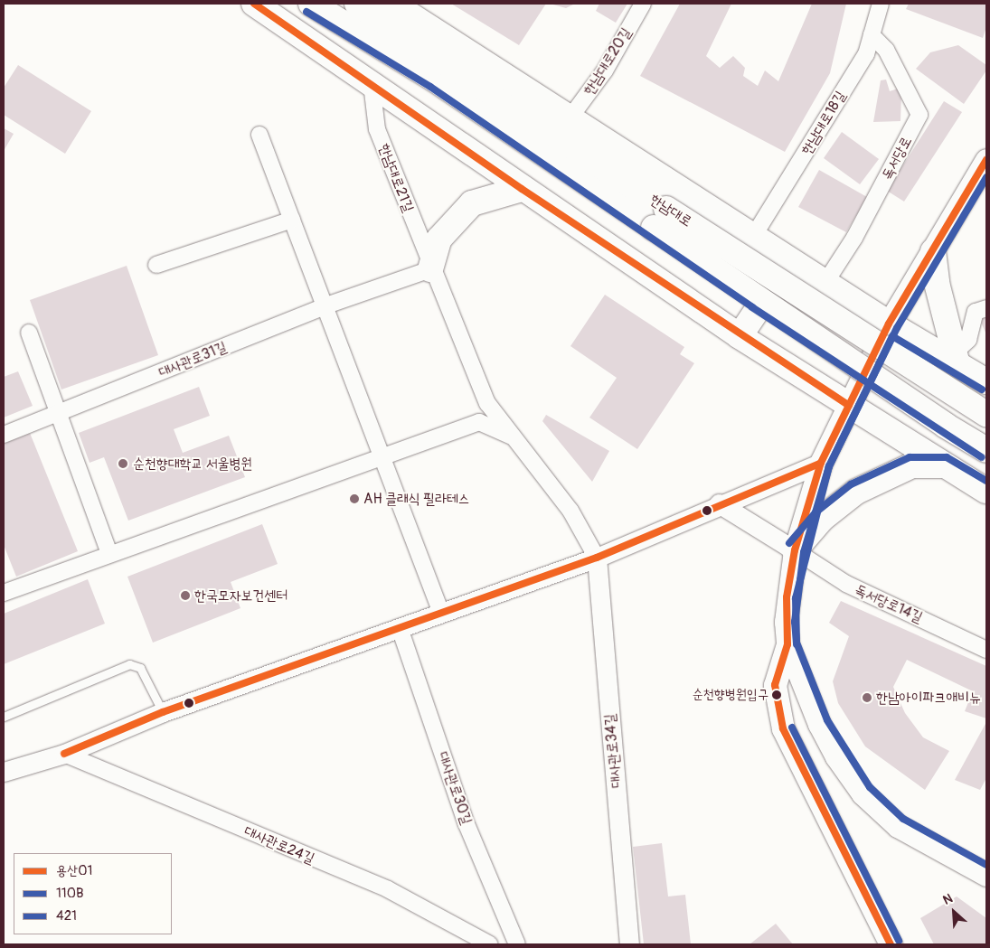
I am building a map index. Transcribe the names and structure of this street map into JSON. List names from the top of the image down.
{
  "streets": {
    "main road": ["한남대로"],
    "street": [
      "한남대로20길",
      "한남대로18길",
      "독서당로",
      "한남대로21길",
      "대사관로31길",
      "독서당로14길",
      "대사관로34길",
      "대사관로30길",
      "대사관로24길"
    ]
  },
  "crossings": [
    ["한남대로18길", "독서당로"],
    ["한남대로21길", "대사관로34길"]
  ],
  "places": [
    "순천향대학교 서울병원",
    "AH 클래식 필라테스",
    "한국모자보건센터",
    "순천향병원입구",
    "한남아이파크애비뉴"
  ],
  "lines": ["transit line 용산01", "transit line 110B", "transit line 421"],
  "legend": ["용산01", "110B", "421"],
  "north": "top left"
}
